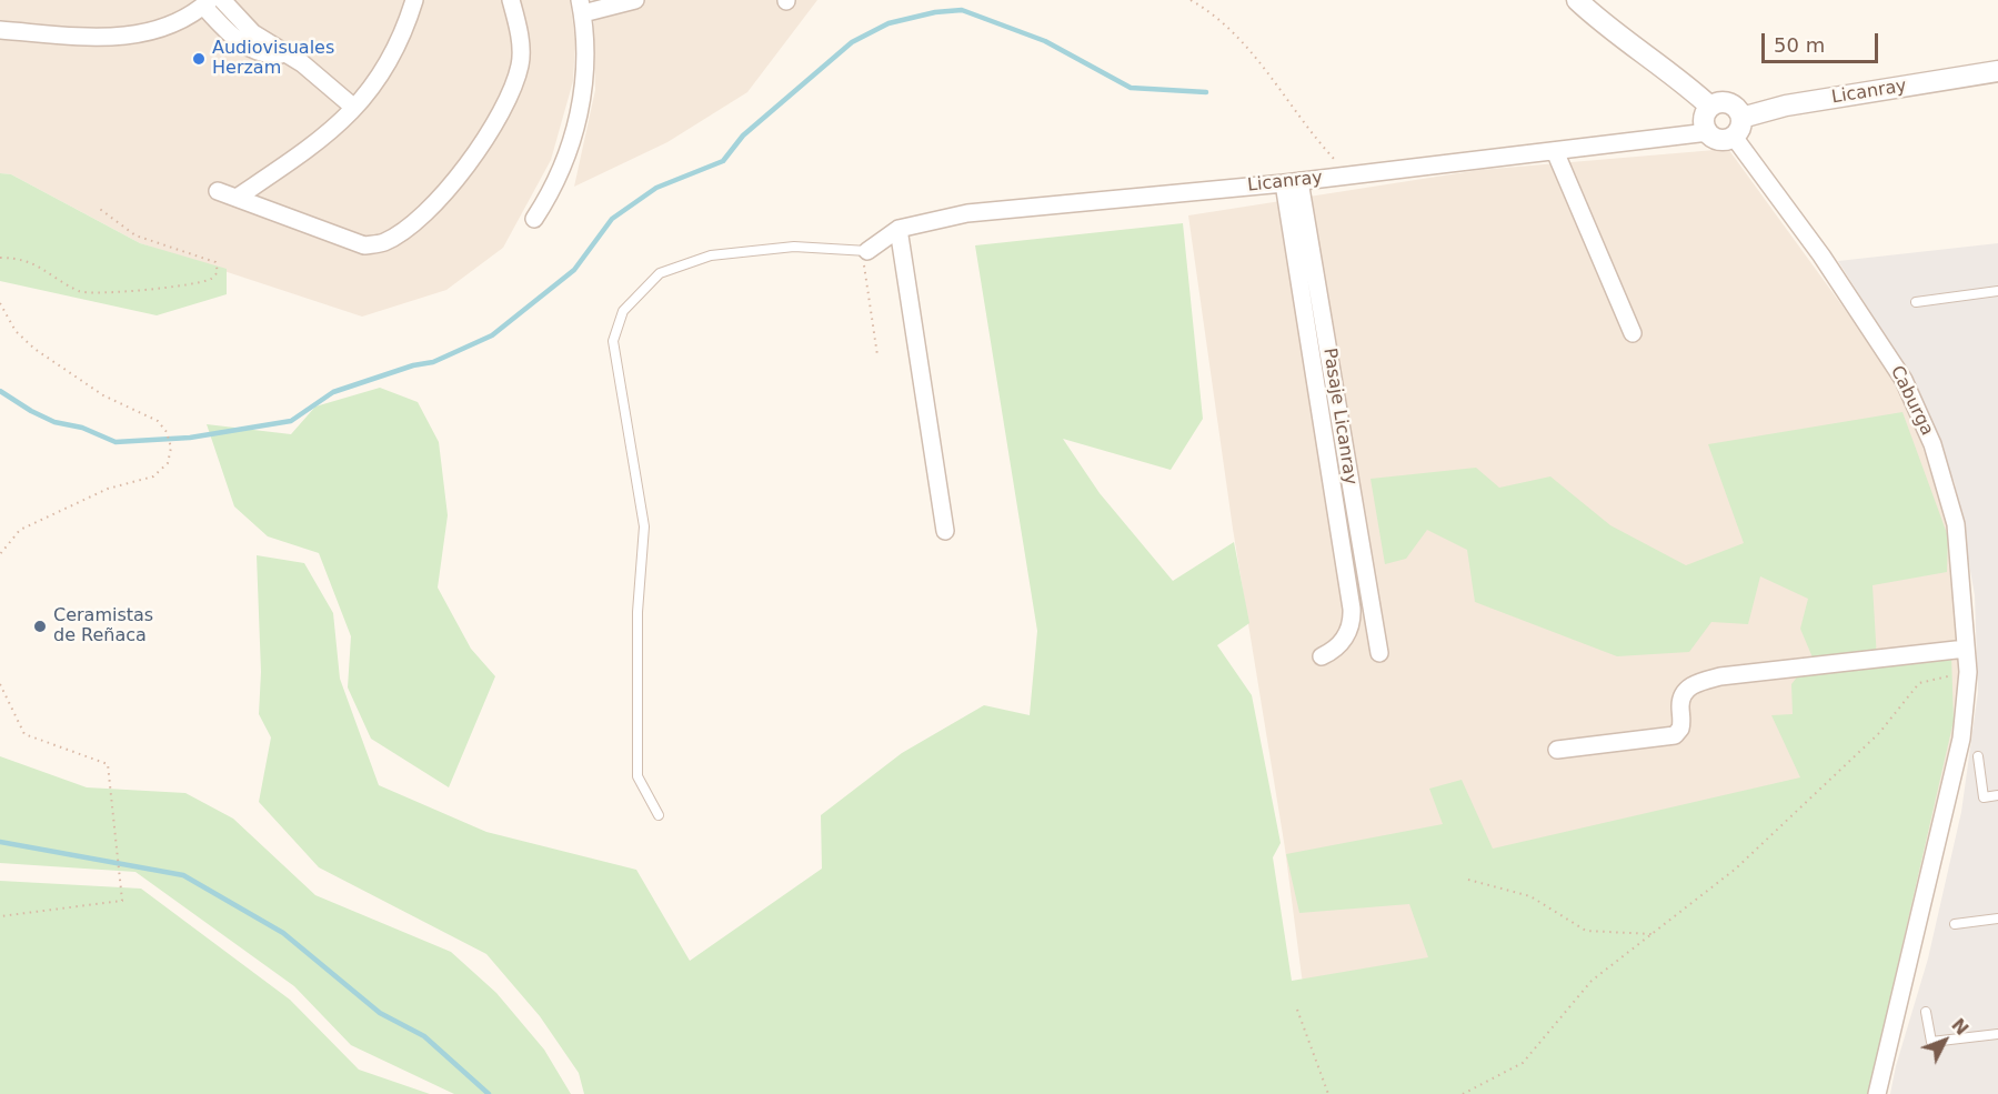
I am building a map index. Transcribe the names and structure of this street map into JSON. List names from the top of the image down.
{
  "streets": {
    "street": ["Licanray", "Caburga", "Pasaje Licanray"]
  },
  "crossings": [
    ["Licanray", "Caburga"],
    ["Licanray", "Pasaje Licanray"]
  ],
  "places": ["Audiovisuales Herzam", "Ceramistas de Reñaca"],
  "scale_bar": "50 m",
  "north": "top right"
}
